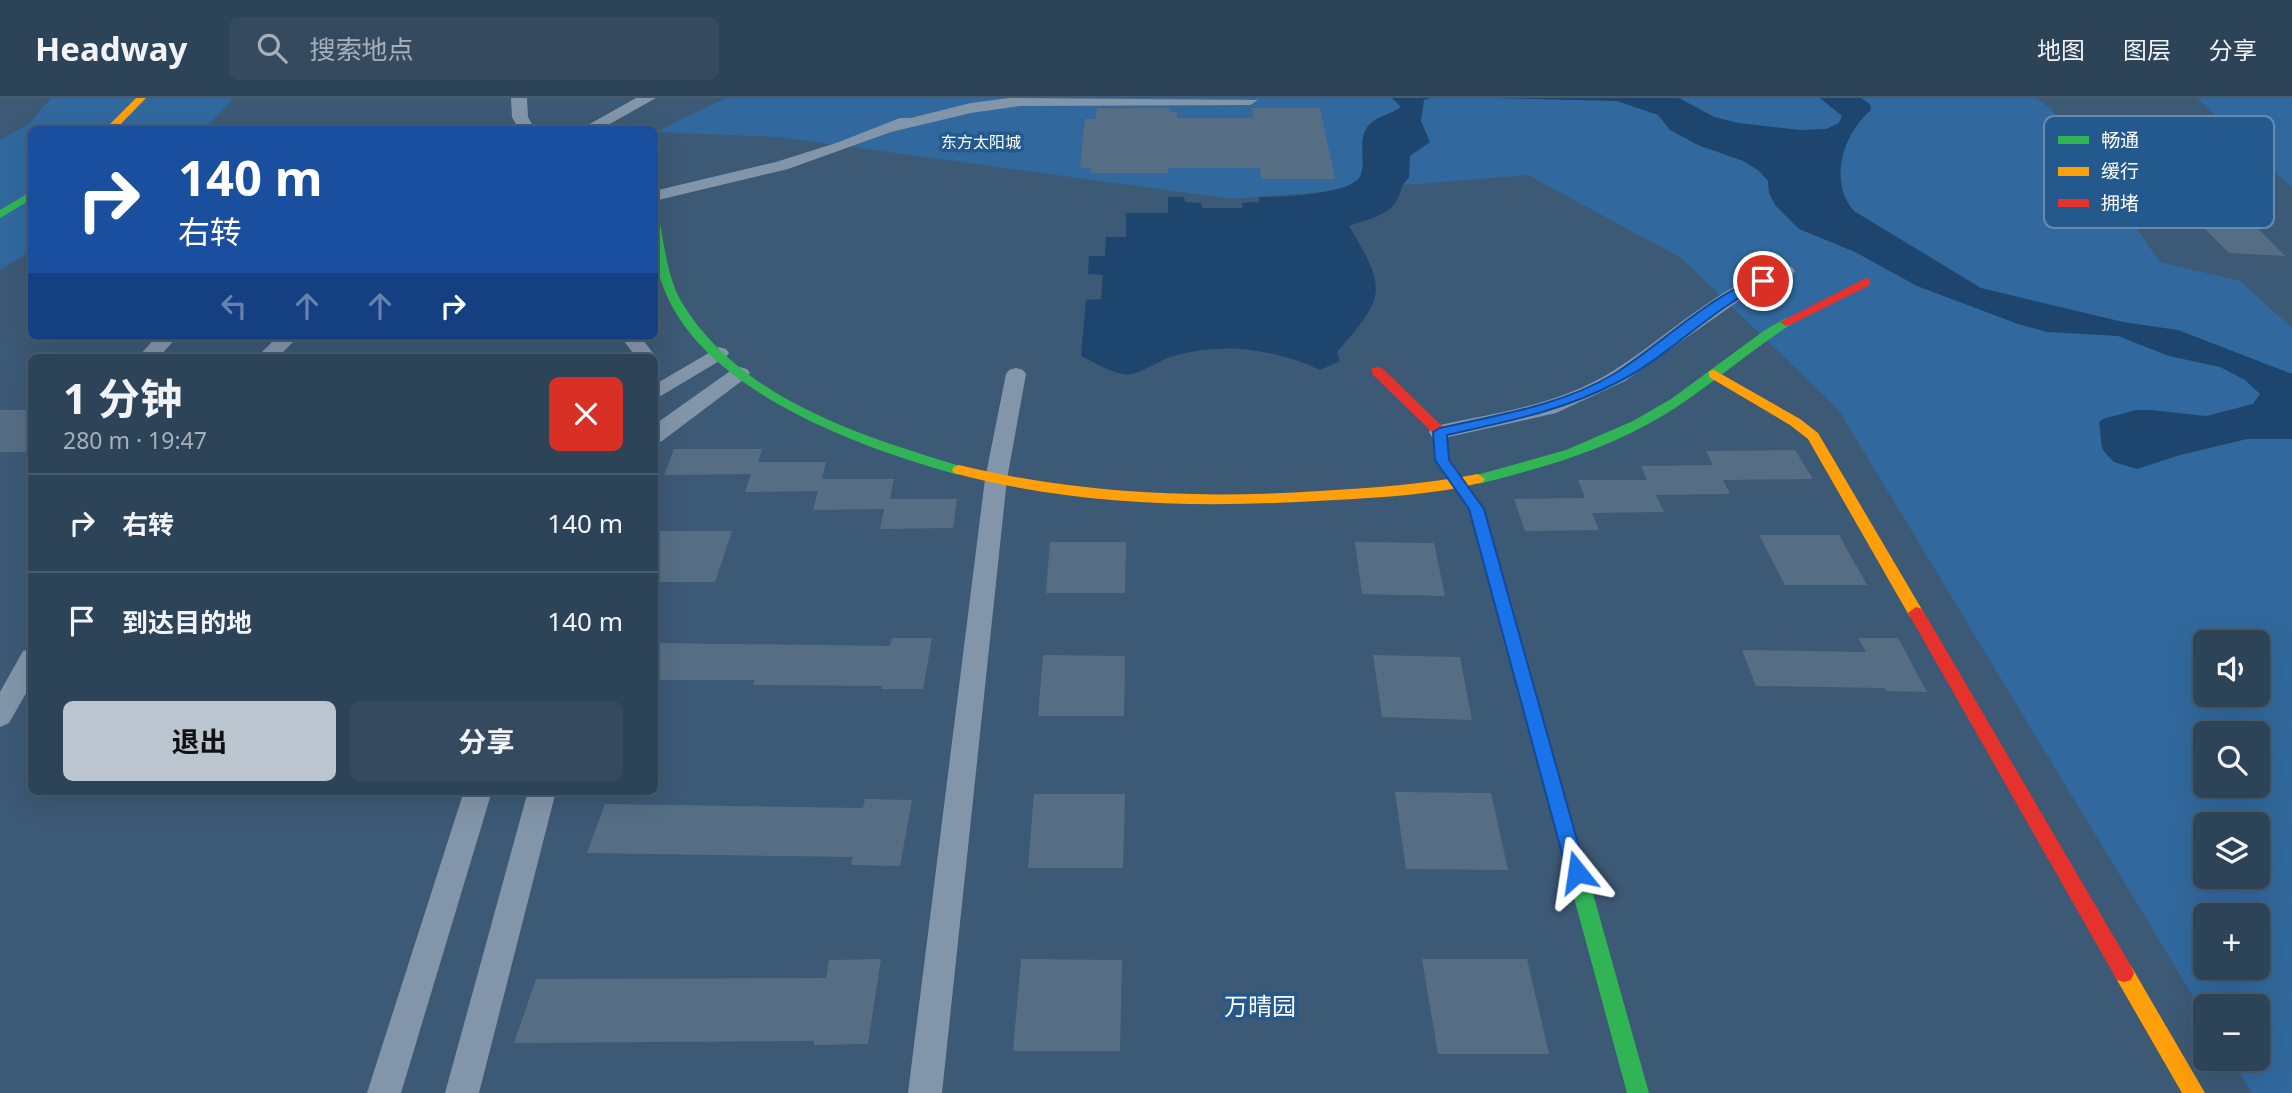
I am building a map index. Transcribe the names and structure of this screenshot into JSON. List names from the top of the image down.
{
  "districts": ["东方太阳城", "万晴园"],
  "legend": ["畅通", "缓行", "拥堵"],
  "page": {
    "header": "Headway",
    "search": "搜索地点",
    "nav": ["地图", "图层", "分享"],
    "turn": ["140 m", "右转"],
    "heading": ["1 分钟", "280 m · 19:47"],
    "list": [
      {
        "name": "右转",
        "value": "140 m"
      },
      {
        "name": "到达目的地",
        "value": "140 m"
      }
    ],
    "map_buttons": ["+", "−"],
    "buttons": ["退出", "分享"]
  }
}
